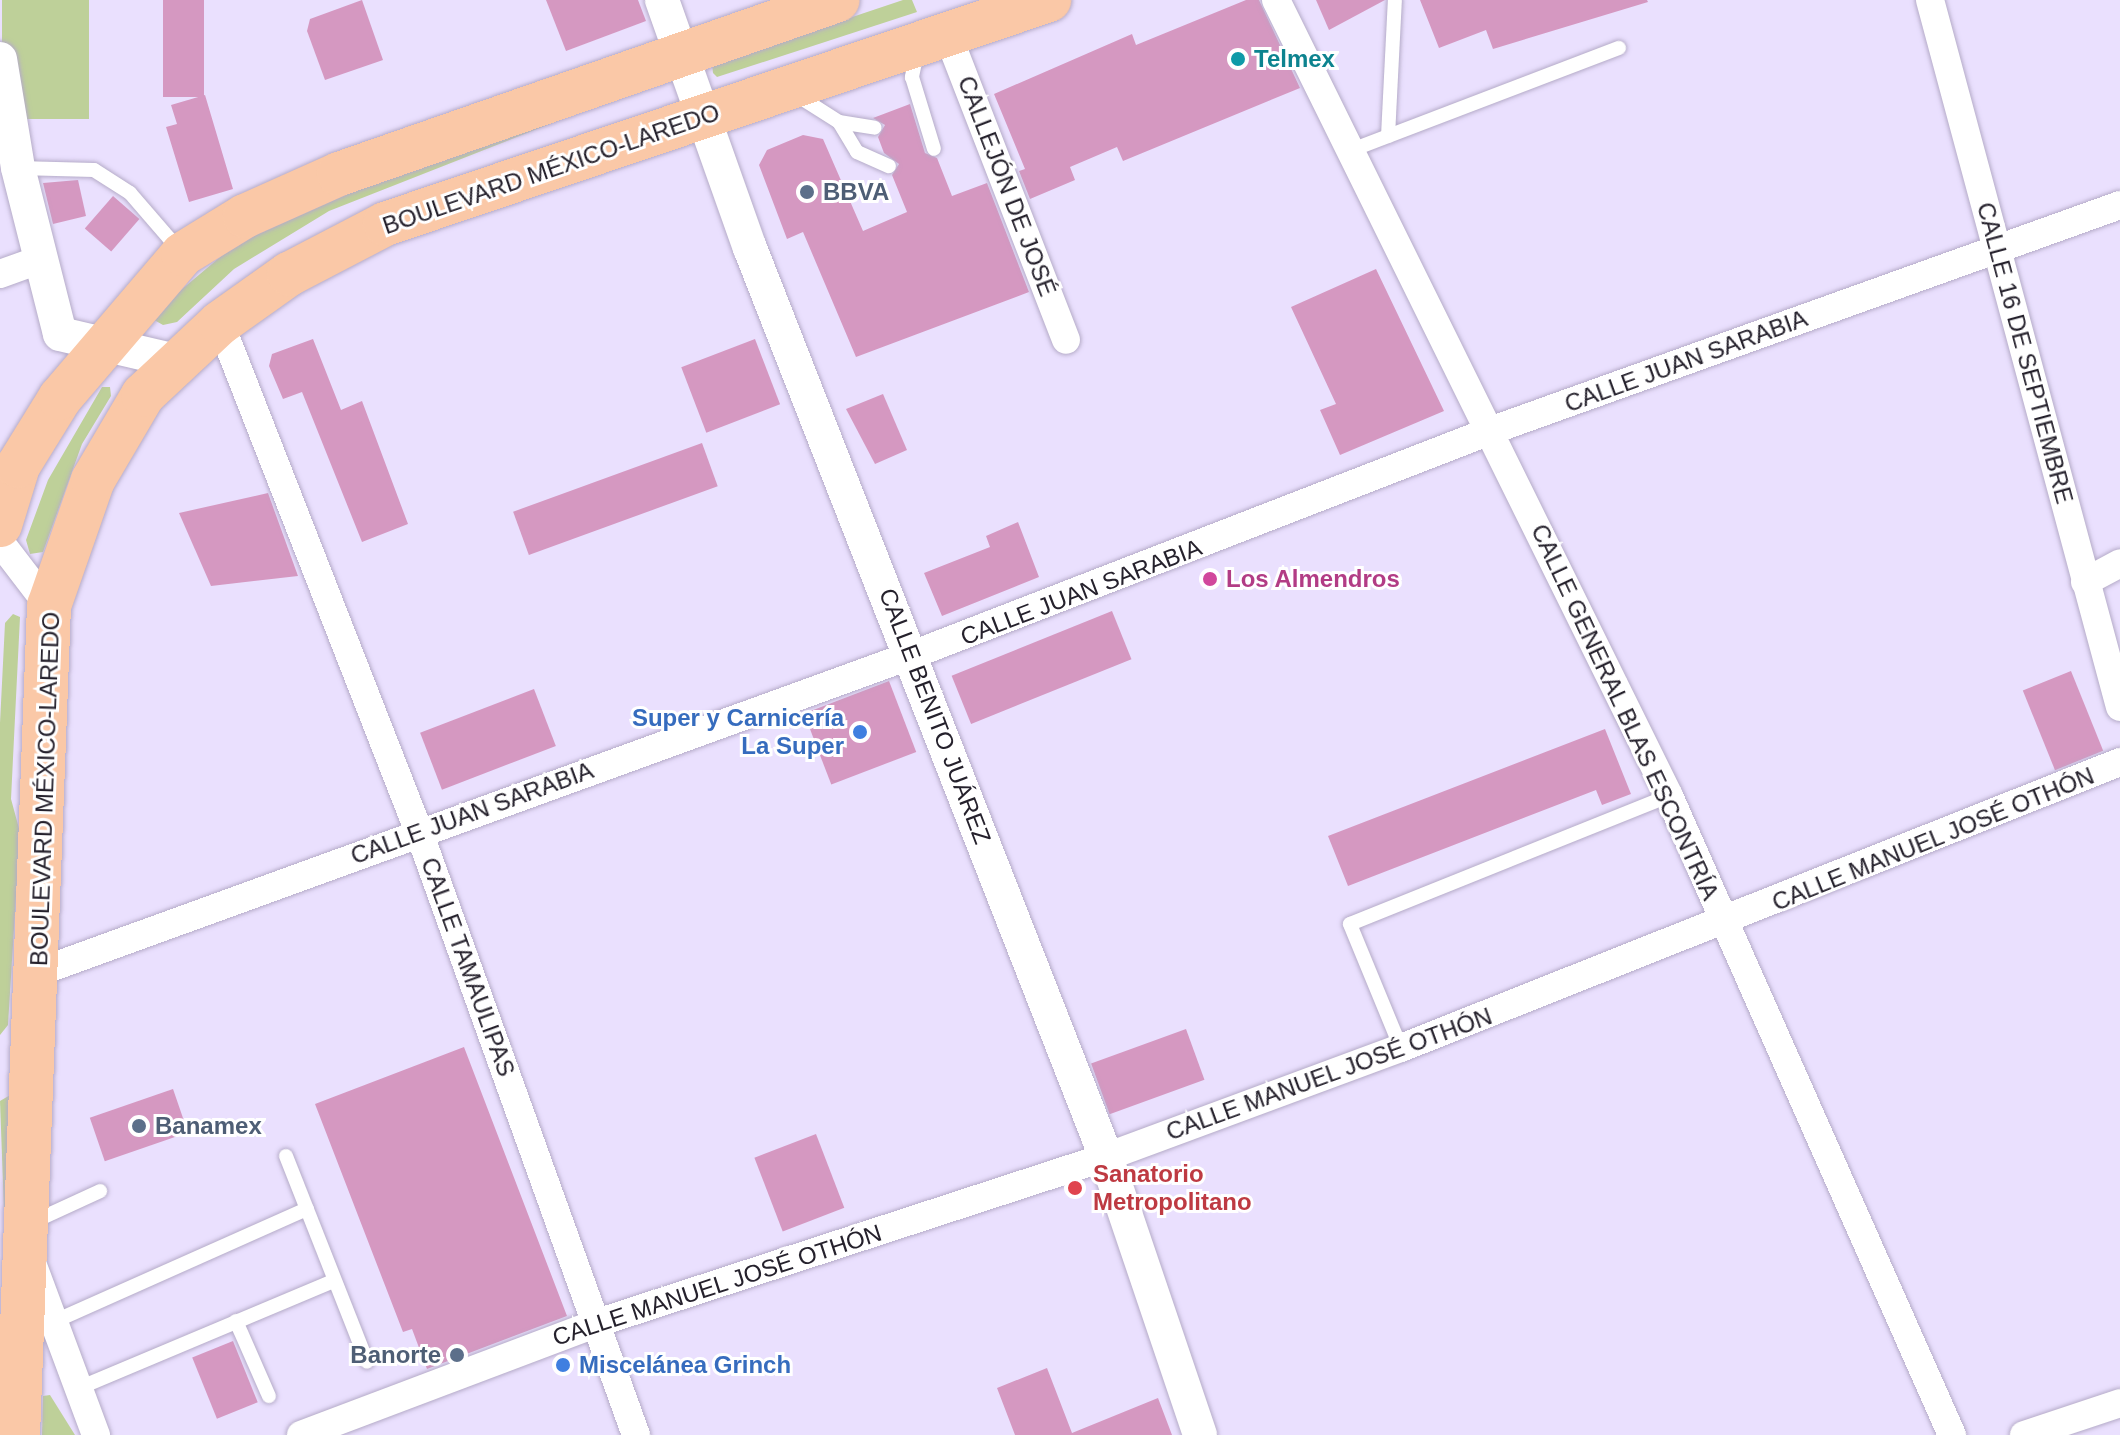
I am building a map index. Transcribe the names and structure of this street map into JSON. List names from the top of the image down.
{
  "streets": {
    "main road": ["BOULEVARD MÉXICO-LAREDO"],
    "street": [
      "CALLEJÓN DE JOSÉ",
      "CALLE 16 DE SEPTIEMBRE",
      "CALLE JUAN SARABIA",
      "CALLE GENERAL BLAS ESCONTRÍA",
      "CALLE BENITO JUÁREZ",
      "CALLE MANUEL JOSÉ OTHÓN",
      "CALLE TAMAULIPAS"
    ]
  },
  "crossings": [
    ["BOULEVARD MÉXICO-LAREDO", "CALLEJÓN DE JOSÉ"],
    ["BOULEVARD MÉXICO-LAREDO", "CALLE JUAN SARABIA"],
    ["BOULEVARD MÉXICO-LAREDO", "CALLE BENITO JUÁREZ"],
    ["BOULEVARD MÉXICO-LAREDO", "CALLE TAMAULIPAS"],
    ["CALLE 16 DE SEPTIEMBRE", "CALLE JUAN SARABIA"],
    ["CALLE JUAN SARABIA", "CALLE GENERAL BLAS ESCONTRÍA"],
    ["CALLE JUAN SARABIA", "CALLE BENITO JUÁREZ"],
    ["CALLE JUAN SARABIA", "CALLE TAMAULIPAS"],
    ["CALLE GENERAL BLAS ESCONTRÍA", "CALLE MANUEL JOSÉ OTHÓN"],
    ["CALLE BENITO JUÁREZ", "CALLE MANUEL JOSÉ OTHÓN"],
    ["CALLE MANUEL JOSÉ OTHÓN", "CALLE TAMAULIPAS"]
  ],
  "places": [
    "Telmex",
    "BBVA",
    "Los Almendros",
    "Super y Carnicería La Super",
    "Banamex",
    "Sanatorio Metropolitano",
    "Banorte",
    "Miscelánea Grinch"
  ]
}
